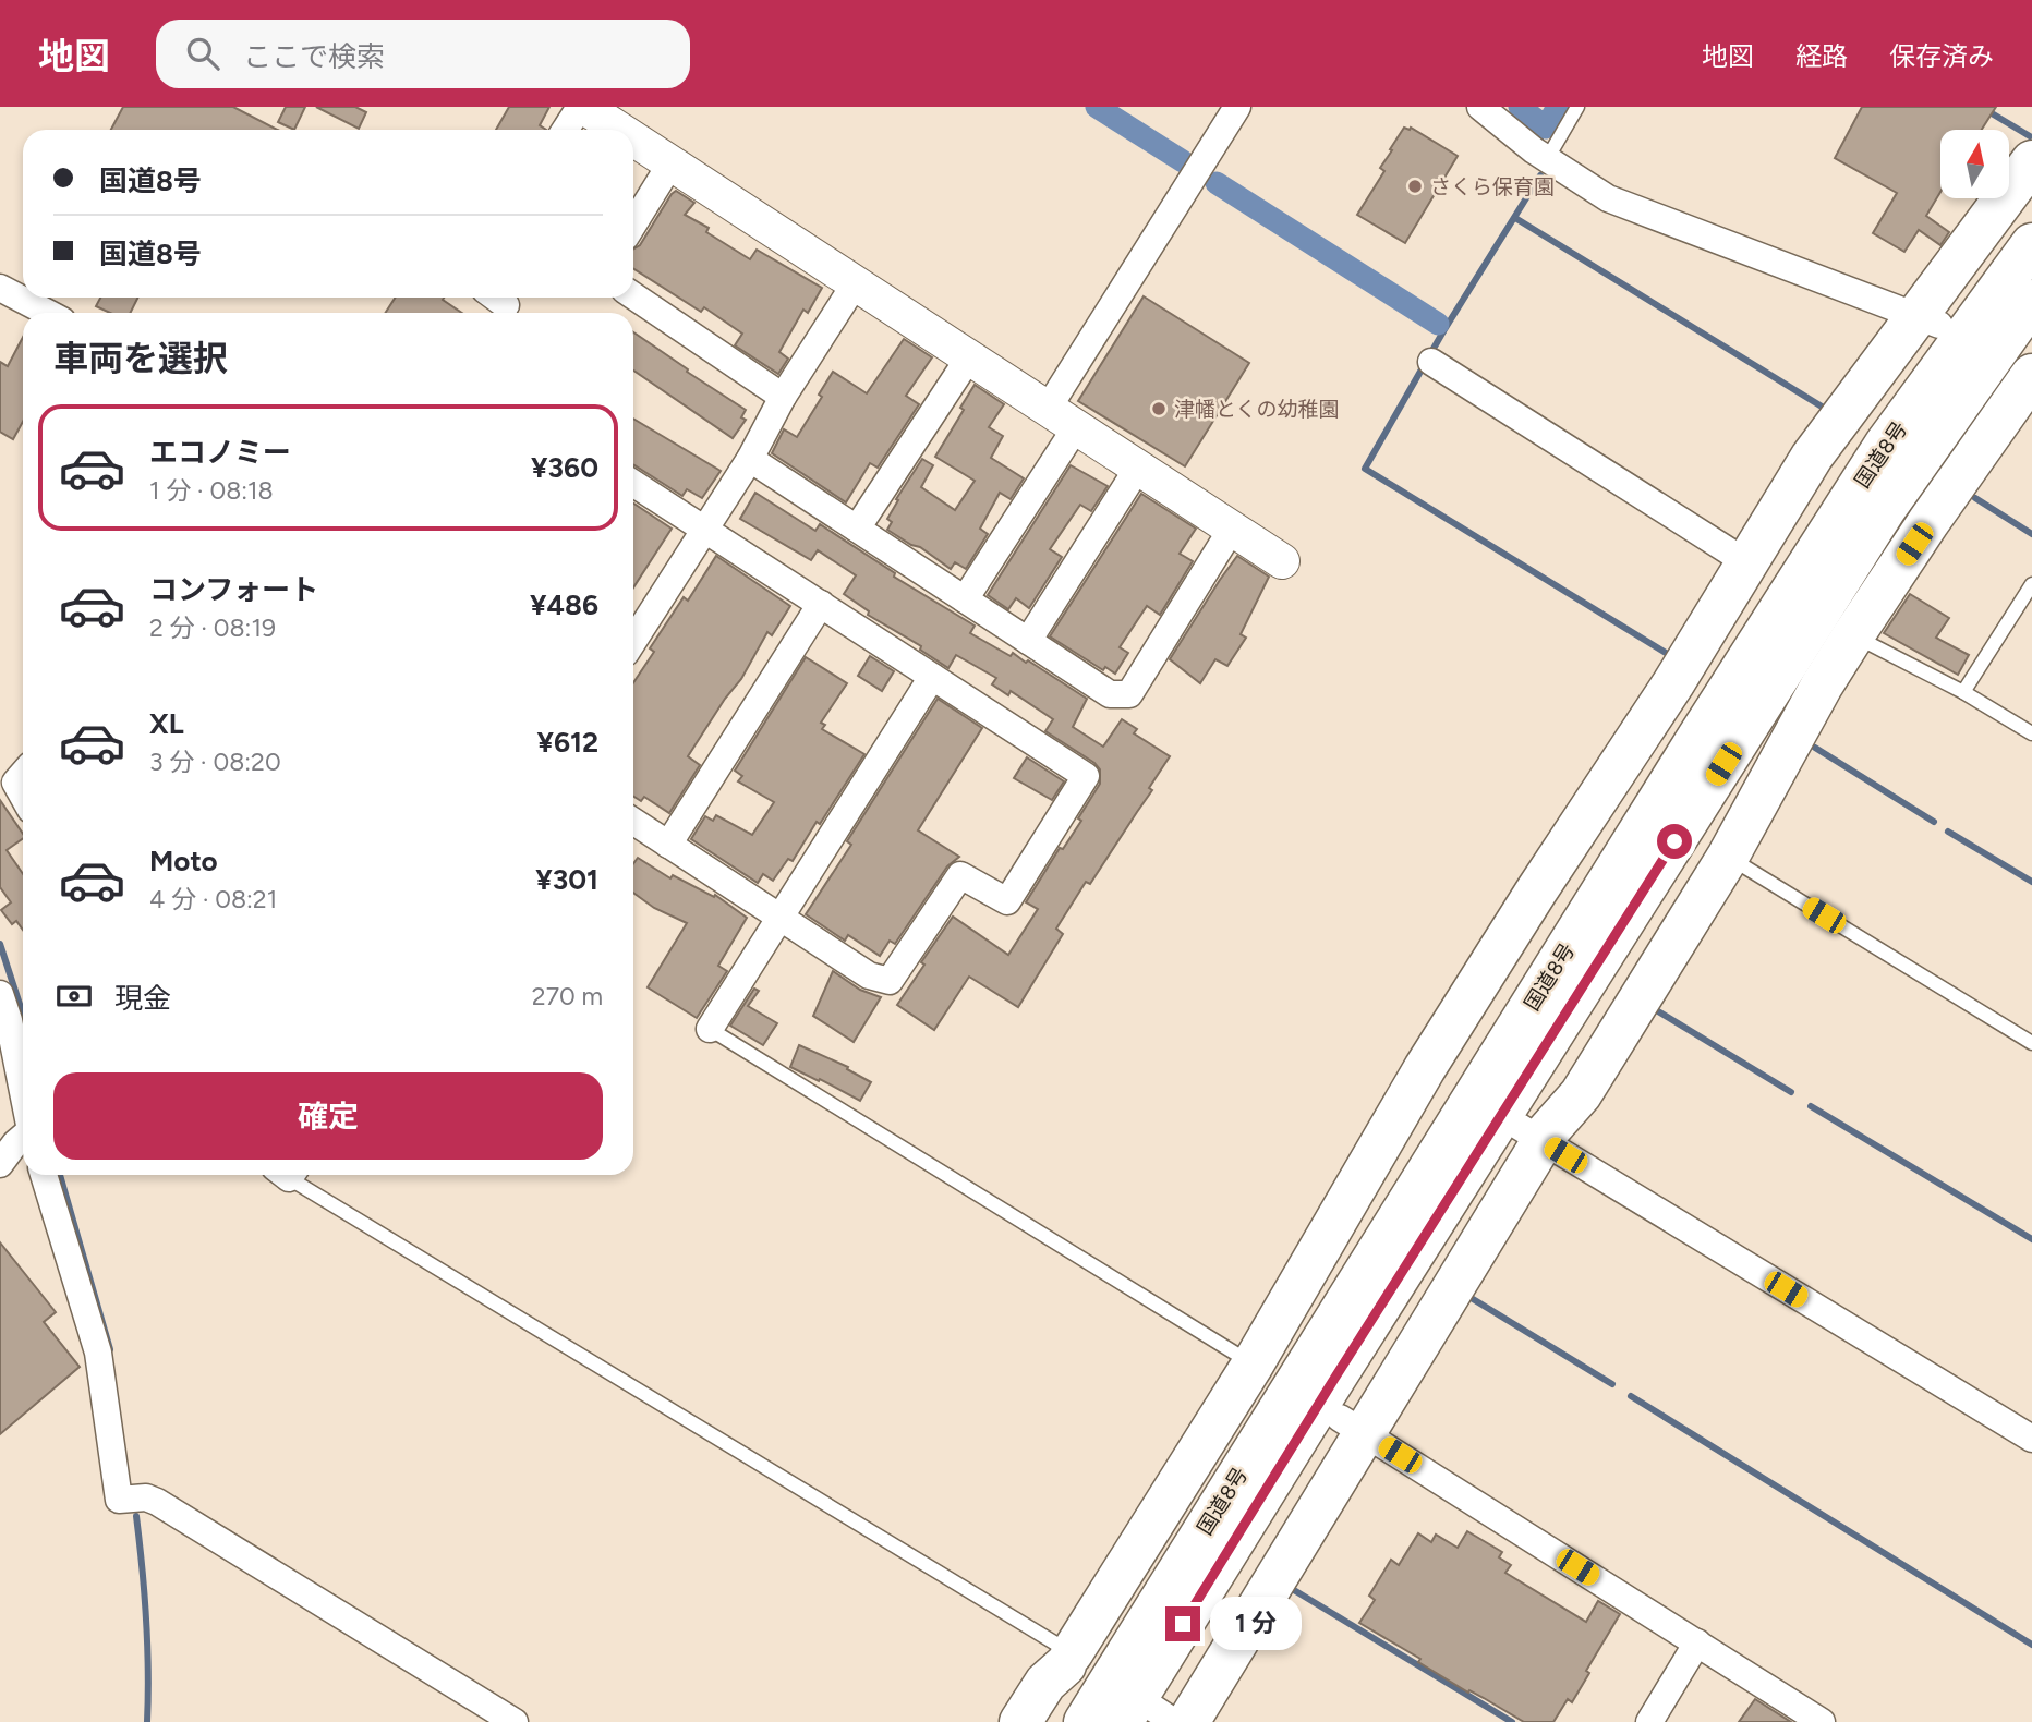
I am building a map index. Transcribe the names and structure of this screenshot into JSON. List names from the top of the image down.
{
  "streets": {
    "highway": ["国道8号"]
  },
  "places": ["さくら保育園", "津幡とくの幼稚園"],
  "north": "top",
  "page": {
    "header": "地図",
    "search": "ここで検索",
    "nav": ["地図", "経路", "保存済み"],
    "banner": ["国道8号", "国道8号"],
    "heading": "車両を選択",
    "list": [
      {
        "name": "エコノミー",
        "note": "1 分 · 08:18",
        "value": "¥360"
      },
      {
        "name": "コンフォート",
        "note": "2 分 · 08:19",
        "value": "¥486"
      },
      {
        "name": "XL",
        "note": "3 分 · 08:20",
        "value": "¥612"
      },
      {
        "name": "Moto",
        "note": "4 分 · 08:21",
        "value": "¥301"
      }
    ],
    "pay": ["現金", "270 m"],
    "buttons": "確定",
    "bubble": "1 分"
  }
}
